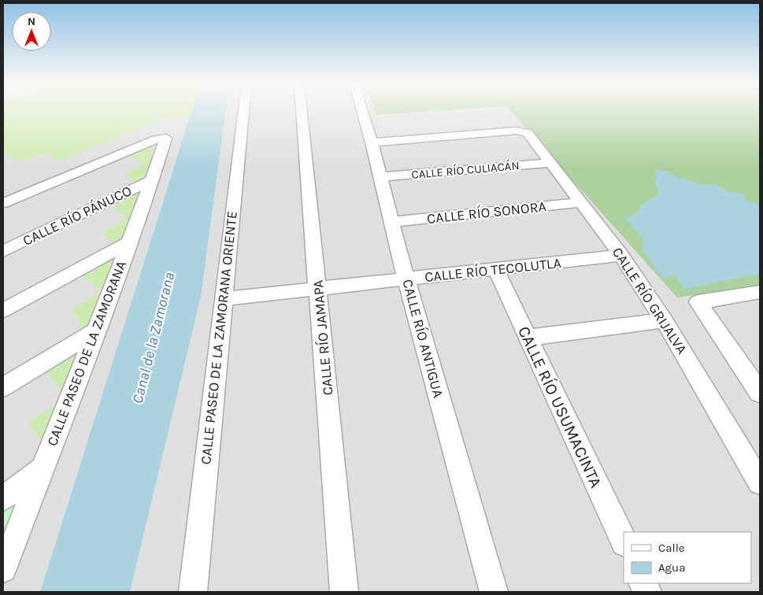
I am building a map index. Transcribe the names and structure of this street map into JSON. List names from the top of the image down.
{
  "streets": {
    "street": [
      "CALLE RÍO CULIACÁN",
      "CALLE RÍO SONORA",
      "CALLE RÍO PÁNUCO",
      "CALLE RÍO TECOLUTLA",
      "CALLE RÍO GRIJALVA",
      "CALLE PASEO DE LA ZAMORANA ORIENTE",
      "CALLE RÍO JAMAPA",
      "CALLE RÍO ANTIGUA",
      "CALLE PASEO DE LA ZAMORANA",
      "CALLE RÍO USUMACINTA"
    ]
  },
  "crossings": [
    ["CALLE RÍO CULIACÁN", "CALLE RÍO GRIJALVA"],
    ["CALLE RÍO CULIACÁN", "CALLE RÍO ANTIGUA"],
    ["CALLE RÍO SONORA", "CALLE RÍO GRIJALVA"],
    ["CALLE RÍO SONORA", "CALLE RÍO ANTIGUA"],
    ["CALLE RÍO PÁNUCO", "CALLE PASEO DE LA ZAMORANA"],
    ["CALLE RÍO TECOLUTLA", "CALLE RÍO GRIJALVA"],
    ["CALLE RÍO TECOLUTLA", "CALLE PASEO DE LA ZAMORANA ORIENTE"],
    ["CALLE RÍO TECOLUTLA", "CALLE RÍO JAMAPA"],
    ["CALLE RÍO TECOLUTLA", "CALLE RÍO ANTIGUA"],
    ["CALLE RÍO TECOLUTLA", "CALLE RÍO USUMACINTA"],
    ["CALLE RÍO GRIJALVA", "CALLE RÍO ANTIGUA"]
  ],
  "water": ["Canal de la Zamorana"],
  "legend": ["Calle", "Agua"],
  "north": "top"
}
